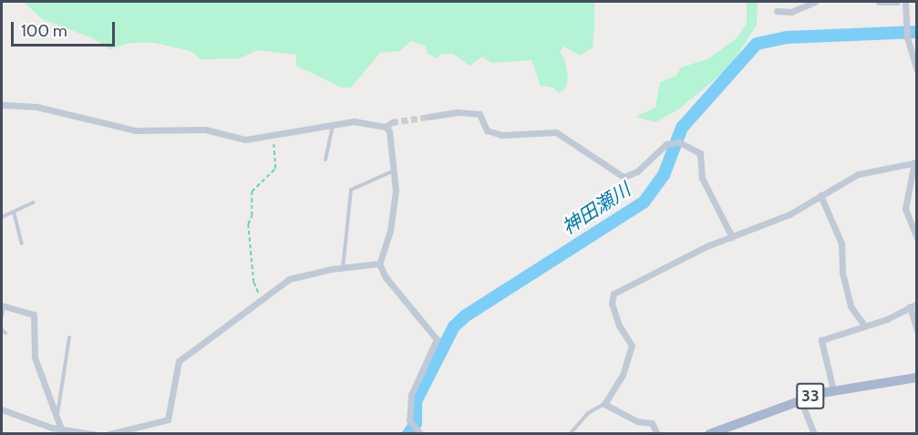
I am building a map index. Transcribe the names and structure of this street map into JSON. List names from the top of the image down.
{
  "streets": {
    "main road": ["33"]
  },
  "water": ["神田瀬川"],
  "scale_bar": "100 m"
}
